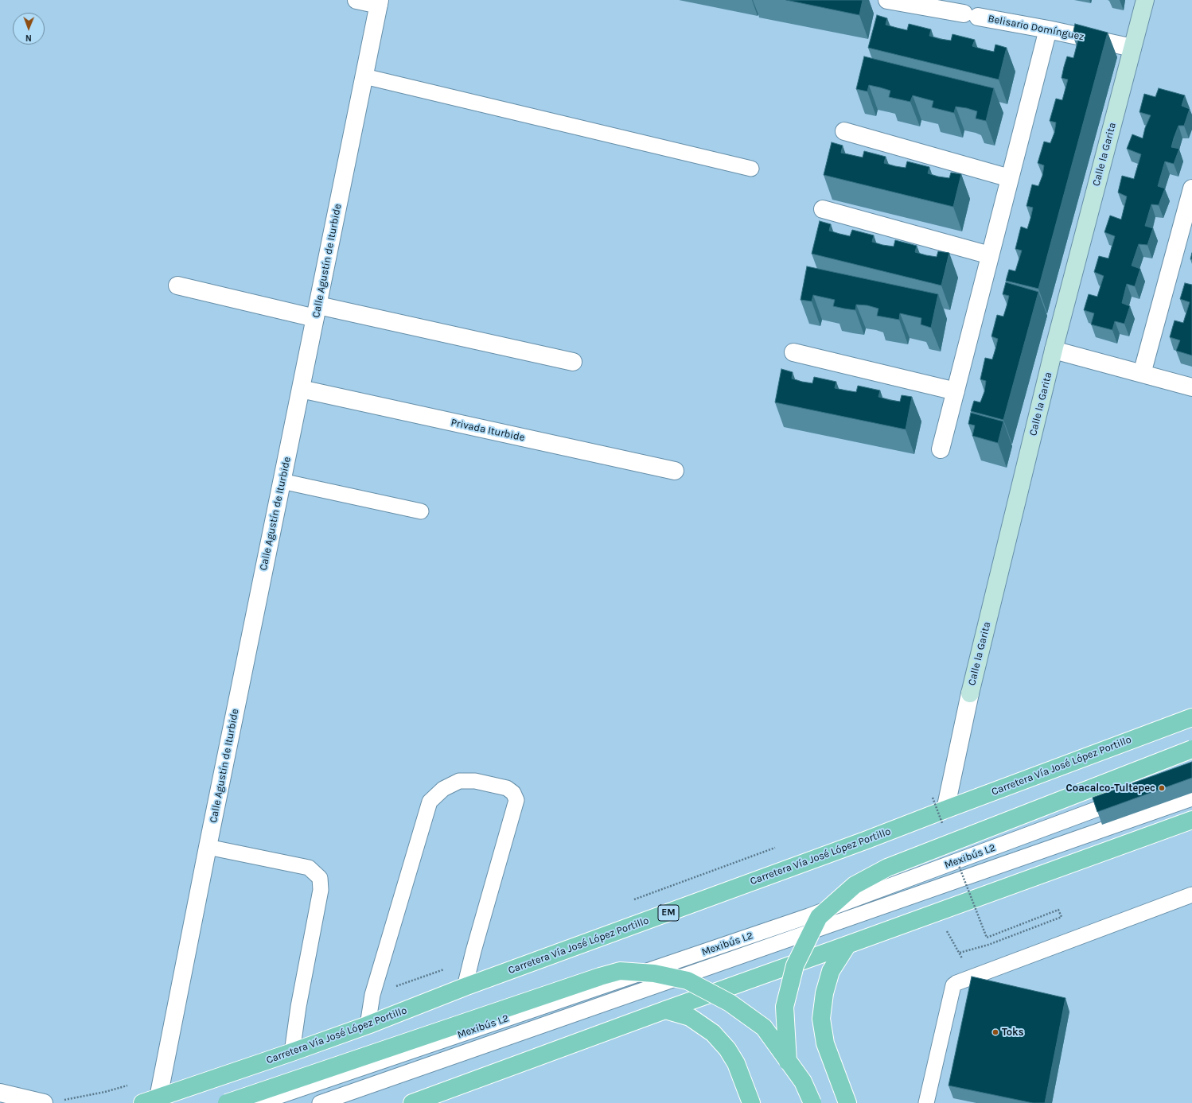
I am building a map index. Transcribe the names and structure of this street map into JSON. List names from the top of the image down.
{
  "streets": {
    "main road": ["Carretera Vía José López Portillo", "EM"],
    "street": [
      "Belisario Domínguez",
      "Calle la Garita",
      "Calle Agustín de Iturbide",
      "Privada Iturbide"
    ],
    "lane": ["Mexibús L2"]
  },
  "crossings": [
    ["Belisario Domínguez", "Calle la Garita"],
    ["Calle la Garita", "Carretera Vía José López Portillo"],
    ["Calle Agustín de Iturbide", "Privada Iturbide"],
    ["Calle Agustín de Iturbide", "Carretera Vía José López Portillo"]
  ],
  "places": ["Coacalco-Tultepec", "Toks"],
  "north": "bottom"
}
